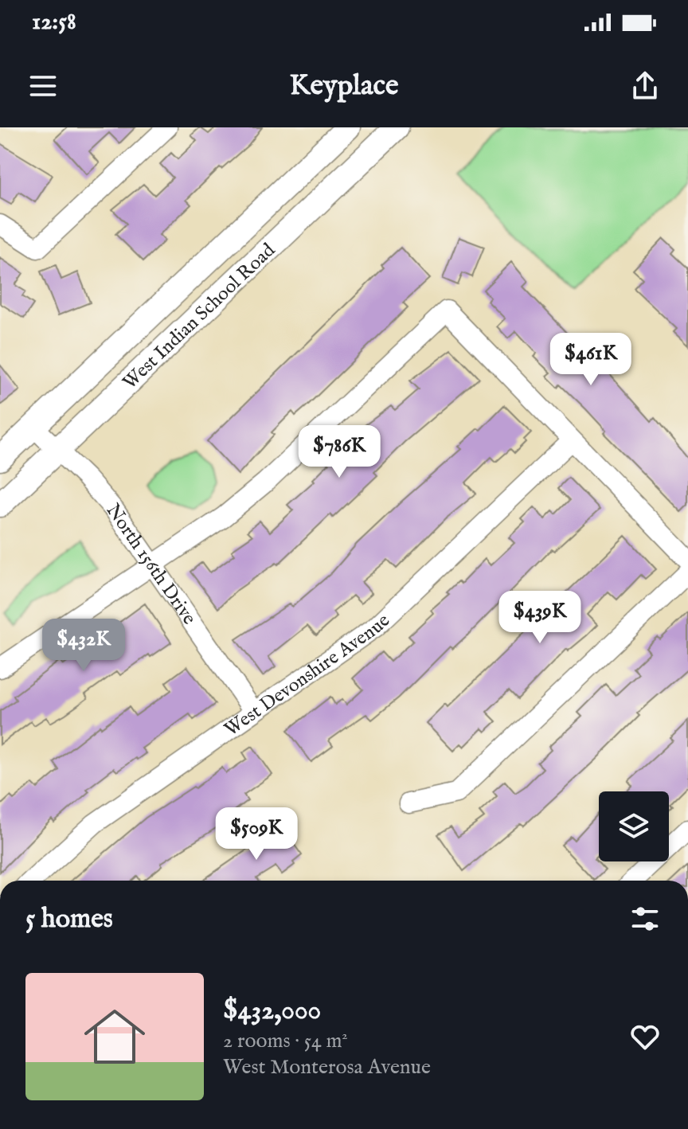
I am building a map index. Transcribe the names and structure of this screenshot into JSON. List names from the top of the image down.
{
  "streets": {
    "main road": ["West Indian School Road"],
    "street": ["North 156th Drive", "West Devonshire Avenue"]
  },
  "crossings": [
    ["West Indian School Road", "North 156th Drive"],
    ["North 156th Drive", "West Devonshire Avenue"]
  ],
  "page": {
    "status": "12:58",
    "header": "Keyplace",
    "price": [
      "$461K",
      "$786K",
      "$439K",
      "$432K",
      "$509K"
    ],
    "heading": "5 homes",
    "list": [
      {
        "name": "$432,000",
        "note": "2 rooms · 54 m² · West Monterosa Avenue"
      }
    ]
  }
}
